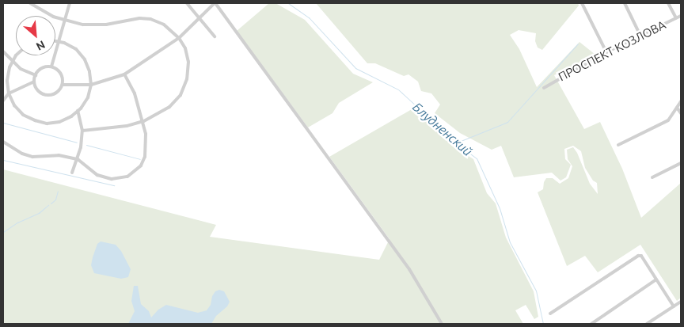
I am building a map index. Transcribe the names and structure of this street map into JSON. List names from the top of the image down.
{
  "streets": {
    "street": ["ПРОСПЕКТ КОЗЛОВА"]
  },
  "water": ["Блудненский"],
  "north": "bottom right"
}
